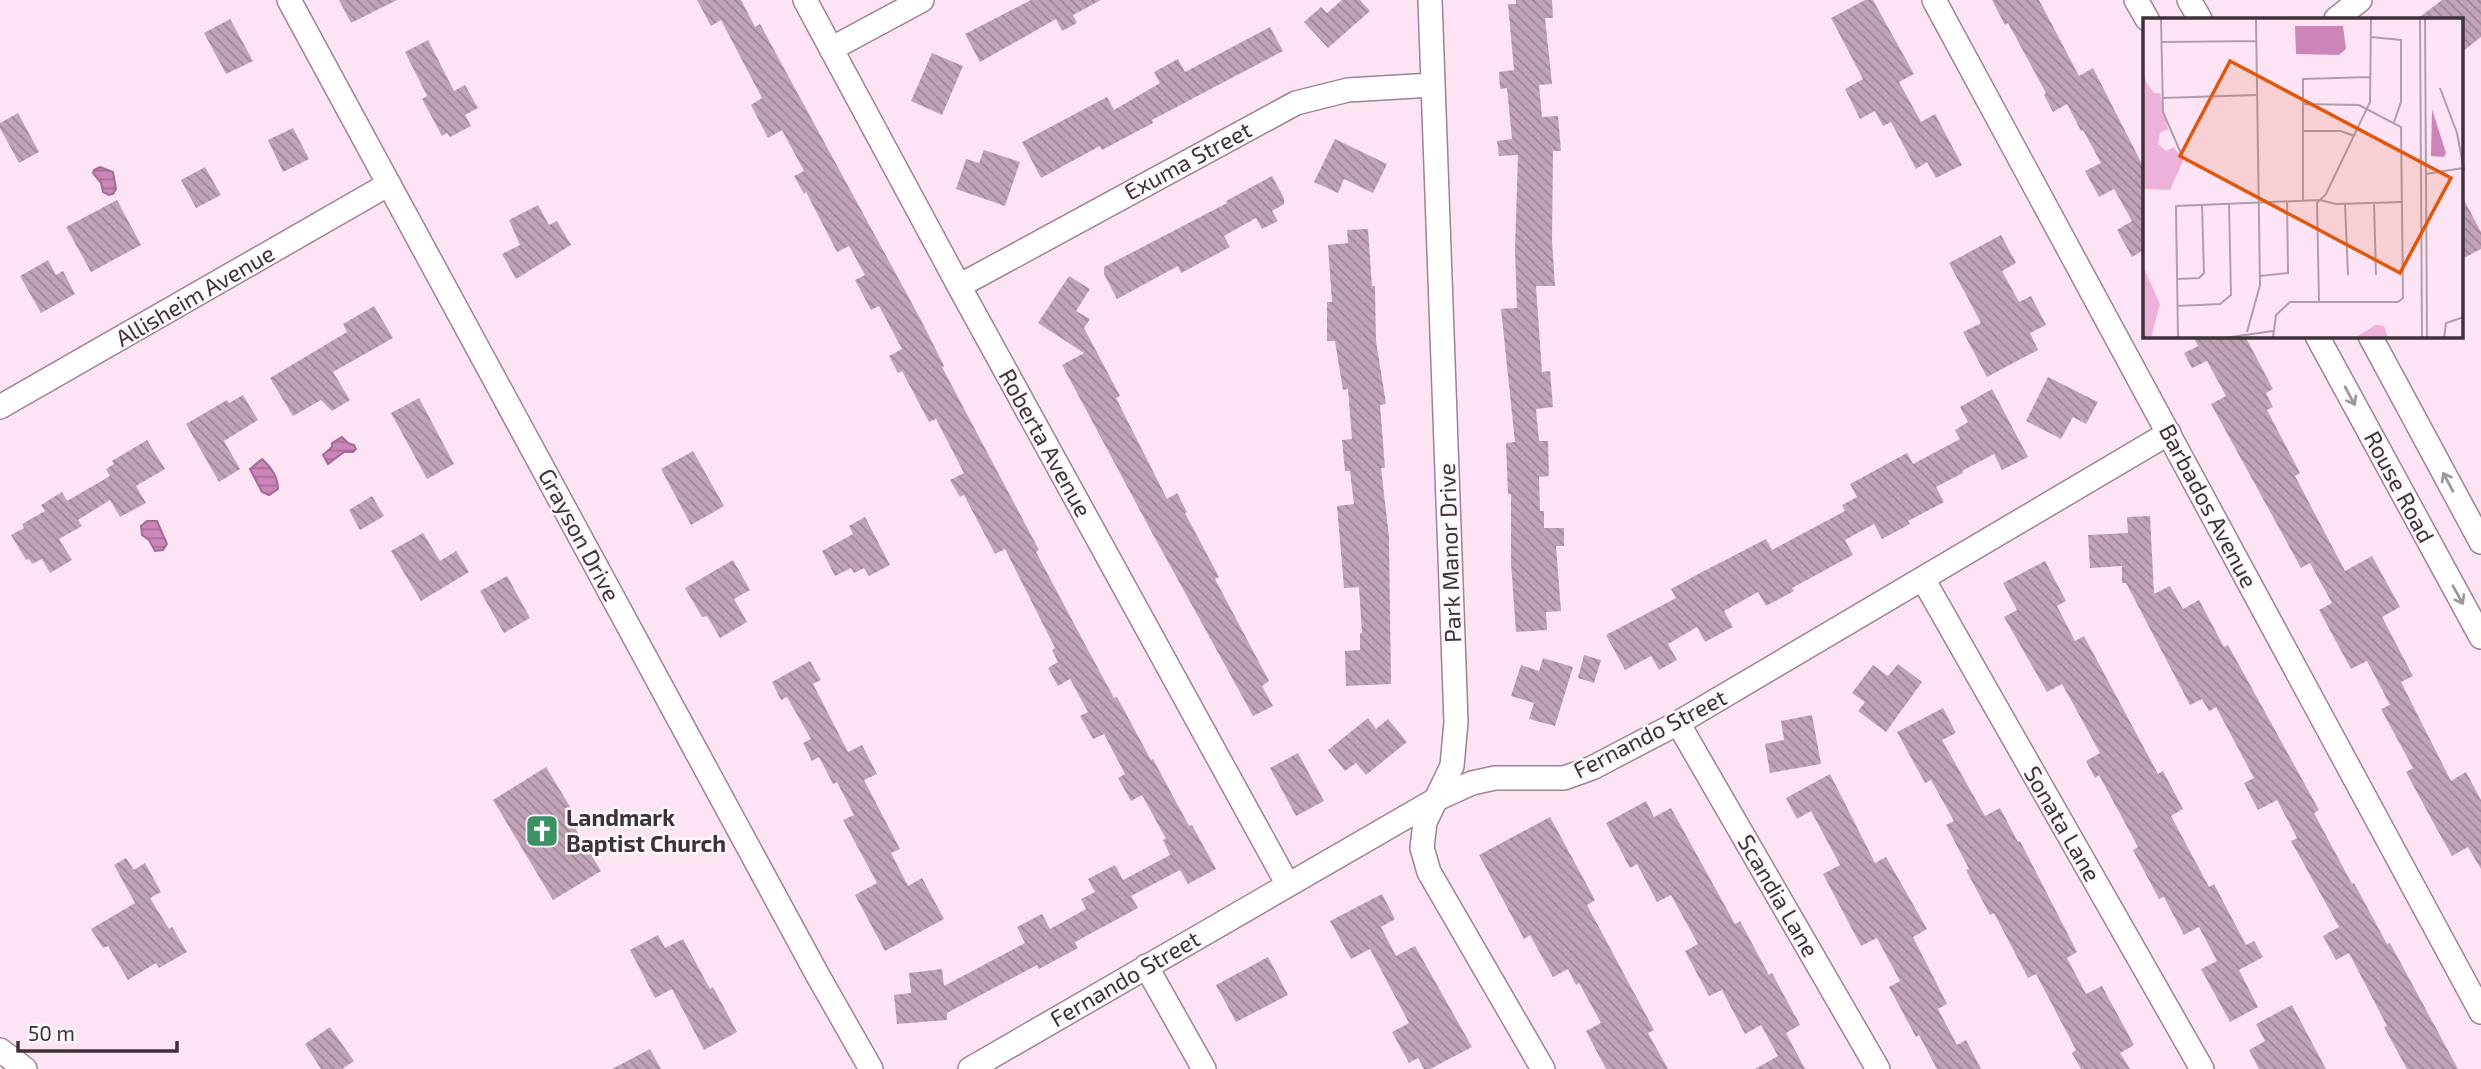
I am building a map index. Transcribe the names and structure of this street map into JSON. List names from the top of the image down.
{
  "streets": {
    "street": [
      "Exuma Street",
      "Allisheim Avenue",
      "Roberta Avenue",
      "Rouse Road",
      "Barbados Avenue",
      "Grayson Drive",
      "Park Manor Drive",
      "Fernando Street",
      "Sonata Lane",
      "Scandia Lane"
    ]
  },
  "crossings": [
    ["Exuma Street", "Roberta Avenue"],
    ["Exuma Street", "Park Manor Drive"],
    ["Allisheim Avenue", "Grayson Drive"],
    ["Roberta Avenue", "Fernando Street"],
    ["Barbados Avenue", "Fernando Street"],
    ["Park Manor Drive", "Fernando Street"],
    ["Fernando Street", "Sonata Lane"],
    ["Fernando Street", "Scandia Lane"]
  ],
  "places": {
    "church": ["Landmark Baptist Church"]
  },
  "scale_bar": "50 m"
}
